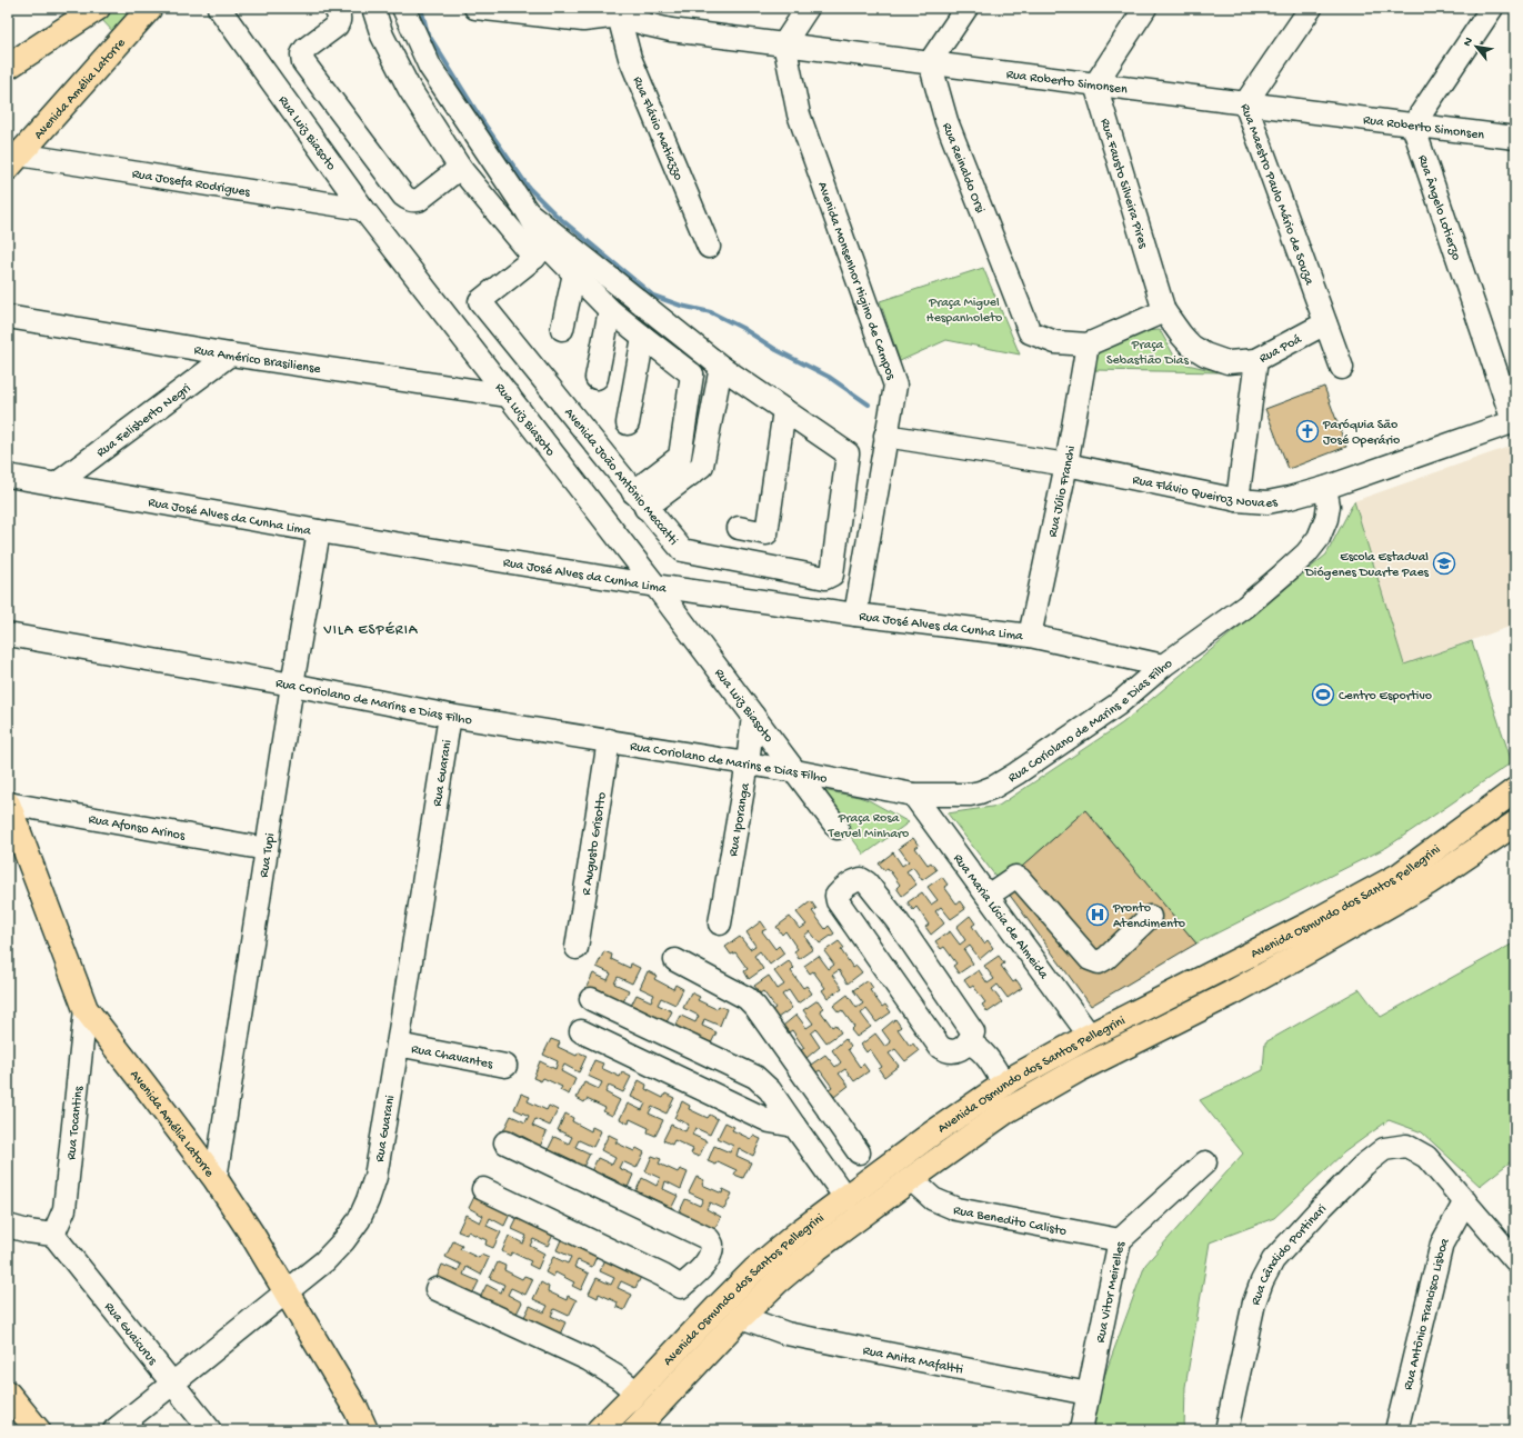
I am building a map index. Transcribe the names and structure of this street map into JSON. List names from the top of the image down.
{
  "streets": {
    "main road": ["Avenida Amélia Latorre", "Avenida Osmundo dos Santos Pellegrini"],
    "street": [
      "Rua Roberto Simonsen",
      "Rua Flávio Matiazzo",
      "Rua Luiz Biasoto",
      "Rua Reinaldo Orsi",
      "Rua Josefa Rodrigues",
      "Rua Fausto Silveira Pires",
      "Rua Maestro Paulo Mário de Souza",
      "Rua Ângelo Lotierzo",
      "Avenida Monsenhor Higino de Campos",
      "Rua Poá",
      "Rua Américo Brasiliense",
      "Rua Felisberto Negri",
      "Avenida João Antônio Meccatti",
      "Rua Flávio Queiroz Novaes",
      "Rua Júlio Franchi",
      "Rua José Alves da Cunha Lima",
      "Rua Coriolano de Marins e Dias Filho",
      "Rua Guarani",
      "Rua Iporanga",
      "Rua Afonso Arinos",
      "R Augusto Grisotto",
      "Rua Tupi",
      "Rua Maria Lúcia de Almeida",
      "Rua Chavantes",
      "Rua Tocantins",
      "Rua Benedito Calisto",
      "Rua Cândido Portinari",
      "Rua Vitor Meirelles",
      "Rua Antônio Francisco Lisboa",
      "Rua Guaicurus",
      "Rua Anita Mafaltti"
    ]
  },
  "crossings": [
    ["Rua Roberto Simonsen", "Rua Flávio Matiazzo"],
    ["Rua Roberto Simonsen", "Rua Reinaldo Orsi"],
    ["Rua Roberto Simonsen", "Rua Fausto Silveira Pires"],
    ["Rua Roberto Simonsen", "Rua Maestro Paulo Mário de Souza"],
    ["Rua Roberto Simonsen", "Rua Ângelo Lotierzo"],
    ["Rua Roberto Simonsen", "Avenida Monsenhor Higino de Campos"],
    ["Avenida Amélia Latorre", "Rua Josefa Rodrigues"],
    ["Avenida Amélia Latorre", "Rua Guarani"],
    ["Avenida Amélia Latorre", "Rua Afonso Arinos"],
    ["Avenida Amélia Latorre", "Rua Tupi"],
    ["Avenida Amélia Latorre", "Rua Tocantins"],
    ["Rua Luiz Biasoto", "Rua Josefa Rodrigues"],
    ["Rua Luiz Biasoto", "Rua Américo Brasiliense"],
    ["Rua Luiz Biasoto", "Rua José Alves da Cunha Lima"],
    ["Rua Luiz Biasoto", "Rua Coriolano de Marins e Dias Filho"],
    ["Rua Luiz Biasoto", "Rua Iporanga"],
    ["Rua Reinaldo Orsi", "Rua Júlio Franchi"],
    ["Rua Fausto Silveira Pires", "Rua Poá"],
    ["Rua Maestro Paulo Mário de Souza", "Rua Poá"],
    ["Rua Ângelo Lotierzo", "Rua Flávio Queiroz Novaes"],
    ["Avenida Monsenhor Higino de Campos", "Rua Flávio Queiroz Novaes"],
    ["Avenida Monsenhor Higino de Campos", "Rua José Alves da Cunha Lima"],
    ["Rua Américo Brasiliense", "Rua Felisberto Negri"],
    ["Rua Felisberto Negri", "Rua José Alves da Cunha Lima"],
    ["Rua Flávio Queiroz Novaes", "Rua Júlio Franchi"],
    ["Rua Flávio Queiroz Novaes", "Rua Coriolano de Marins e Dias Filho"],
    ["Rua Júlio Franchi", "Rua José Alves da Cunha Lima"],
    ["Rua José Alves da Cunha Lima", "Rua Coriolano de Marins e Dias Filho"],
    ["Rua José Alves da Cunha Lima", "Rua Tupi"],
    ["Rua Coriolano de Marins e Dias Filho", "Rua Guarani"],
    ["Rua Coriolano de Marins e Dias Filho", "Rua Iporanga"],
    ["Rua Coriolano de Marins e Dias Filho", "R Augusto Grisotto"],
    ["Rua Coriolano de Marins e Dias Filho", "Rua Tupi"],
    ["Rua Coriolano de Marins e Dias Filho", "Rua Maria Lúcia de Almeida"],
    ["Rua Guarani", "Rua Chavantes"],
    ["Rua Guarani", "Rua Guaicurus"],
    ["Rua Afonso Arinos", "Rua Tupi"],
    ["Avenida Osmundo dos Santos Pellegrini", "Rua Maria Lúcia de Almeida"],
    ["Avenida Osmundo dos Santos Pellegrini", "Rua Benedito Calisto"],
    ["Avenida Osmundo dos Santos Pellegrini", "Rua Anita Mafaltti"],
    ["Rua Tocantins", "Rua Guaicurus"],
    ["Rua Benedito Calisto", "Rua Vitor Meirelles"],
    ["Rua Cândido Portinari", "Rua Antônio Francisco Lisboa"],
    ["Rua Vitor Meirelles", "Rua Anita Mafaltti"]
  ],
  "districts": ["VILA ESPÉRIA"],
  "parks": ["Praça Miguel Hespanholeto", "Praça Sebastião Dias", "Praça Rosa Teruel Minharo"],
  "places": {
    "church": ["Paróquia São José Operário"],
    "school or university": ["Escola Estadual Diógenes Duarte Paes"],
    "sports": ["Centro Esportivo"],
    "hospital": ["Pronto Atendimento"]
  },
  "north": "top left"
}
